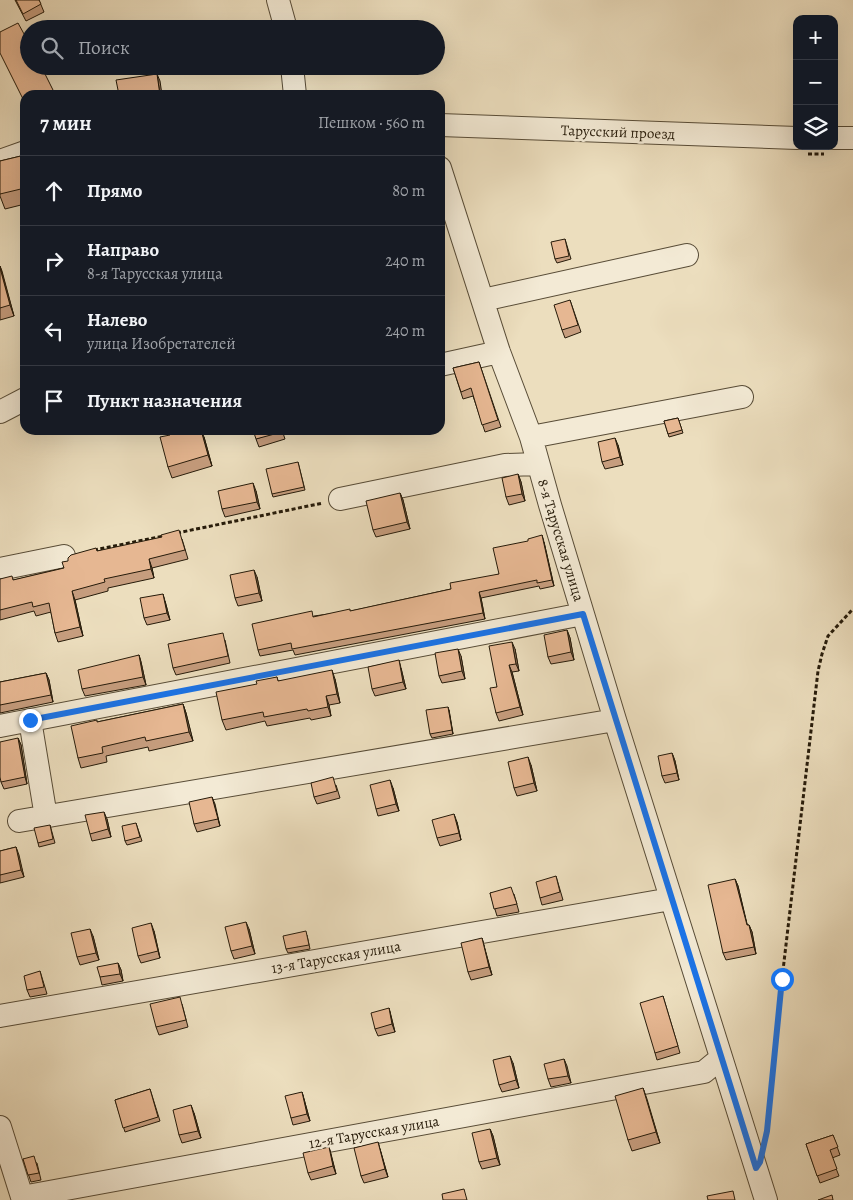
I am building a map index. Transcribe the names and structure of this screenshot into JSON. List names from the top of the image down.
{
  "streets": {
    "street": [
      "Тарусский проезд",
      "8-я Тарусская улица",
      "13-я Тарусская улица",
      "12-я Тарусская улица"
    ]
  },
  "crossings": [
    ["8-я Тарусская улица", "13-я Тарусская улица"],
    ["8-я Тарусская улица", "12-я Тарусская улица"]
  ],
  "page": {
    "map_buttons": ["+", "−"],
    "search": "Поиск",
    "heading": ["7 мин", "Пешком · 560 m"],
    "list": [
      ["Прямо", "80 m"],
      ["Направо", "8-я Тарусская улица", "240 m"],
      ["Налево", "улица Изобретателей", "240 m"],
      "Пункт назначения"
    ]
  }
}
